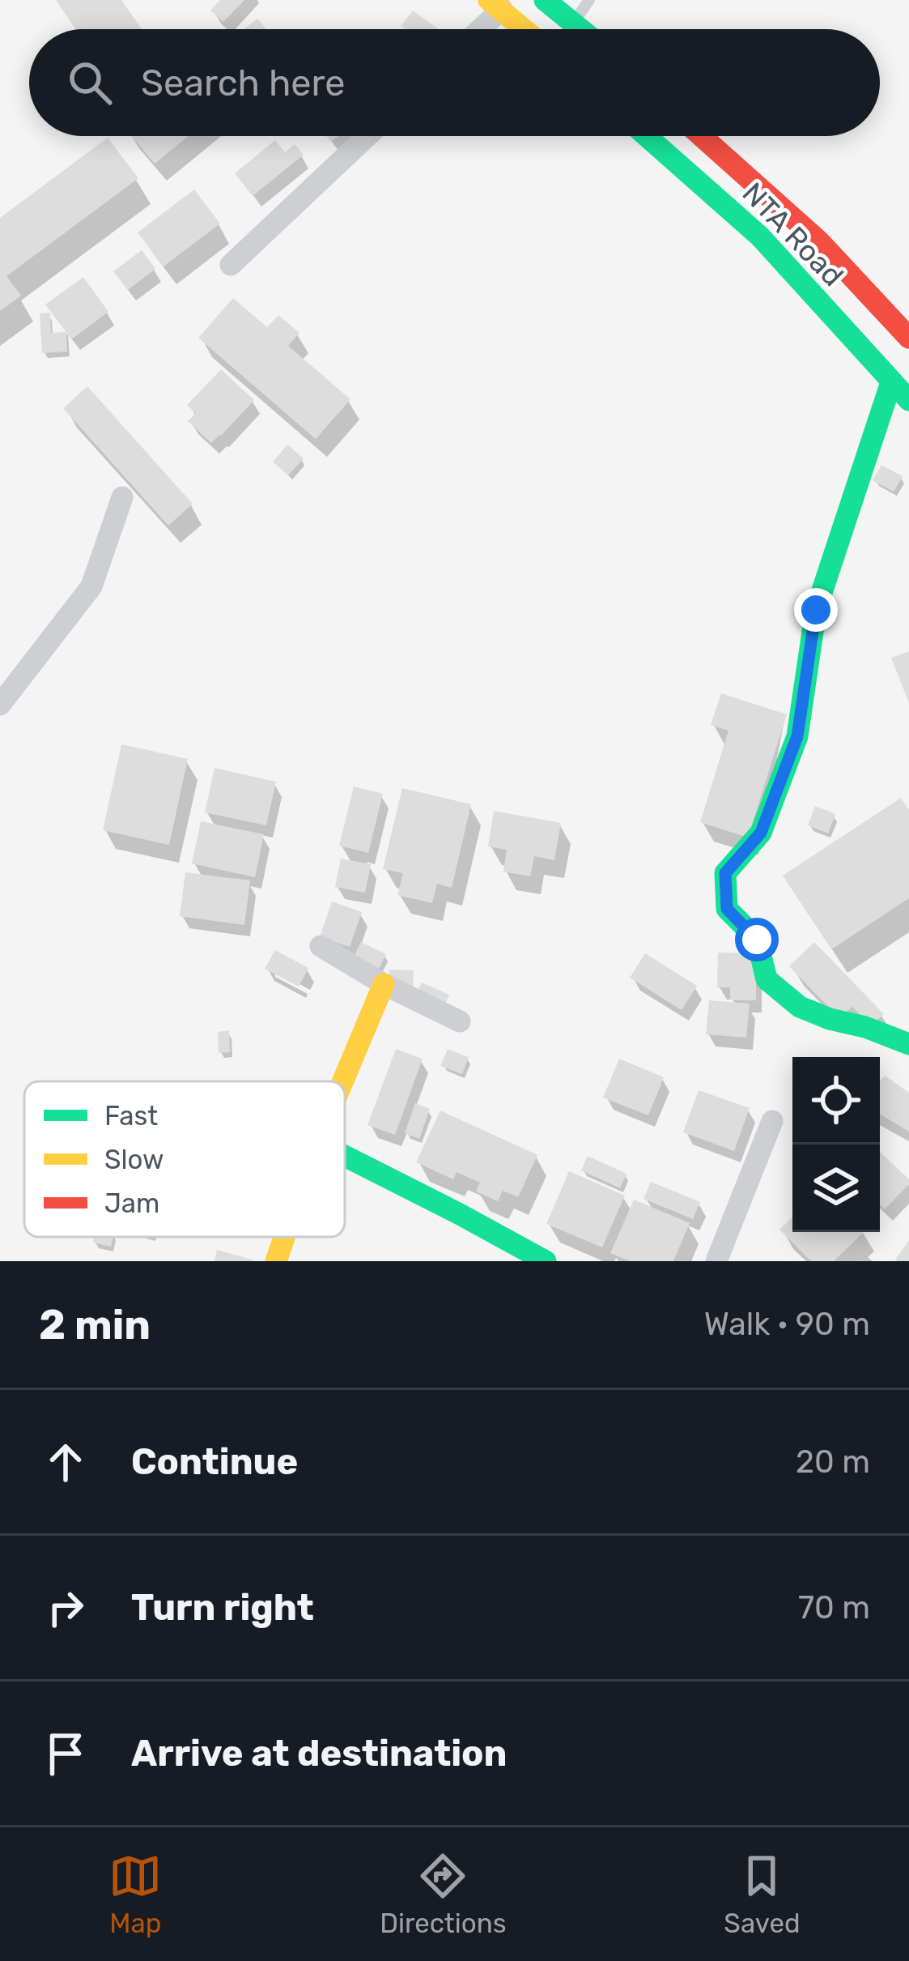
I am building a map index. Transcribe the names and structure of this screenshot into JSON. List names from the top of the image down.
{
  "streets": {
    "street": ["NTA Road"]
  },
  "legend": ["Fast", "Slow", "Jam"],
  "page": {
    "search": "Search here",
    "heading": ["2 min", "Walk · 90 m"],
    "list": [
      ["Continue", "20 m"],
      ["Turn right", "70 m"],
      "Arrive at destination"
    ],
    "nav": ["Map", "Directions", "Saved"]
  }
}
